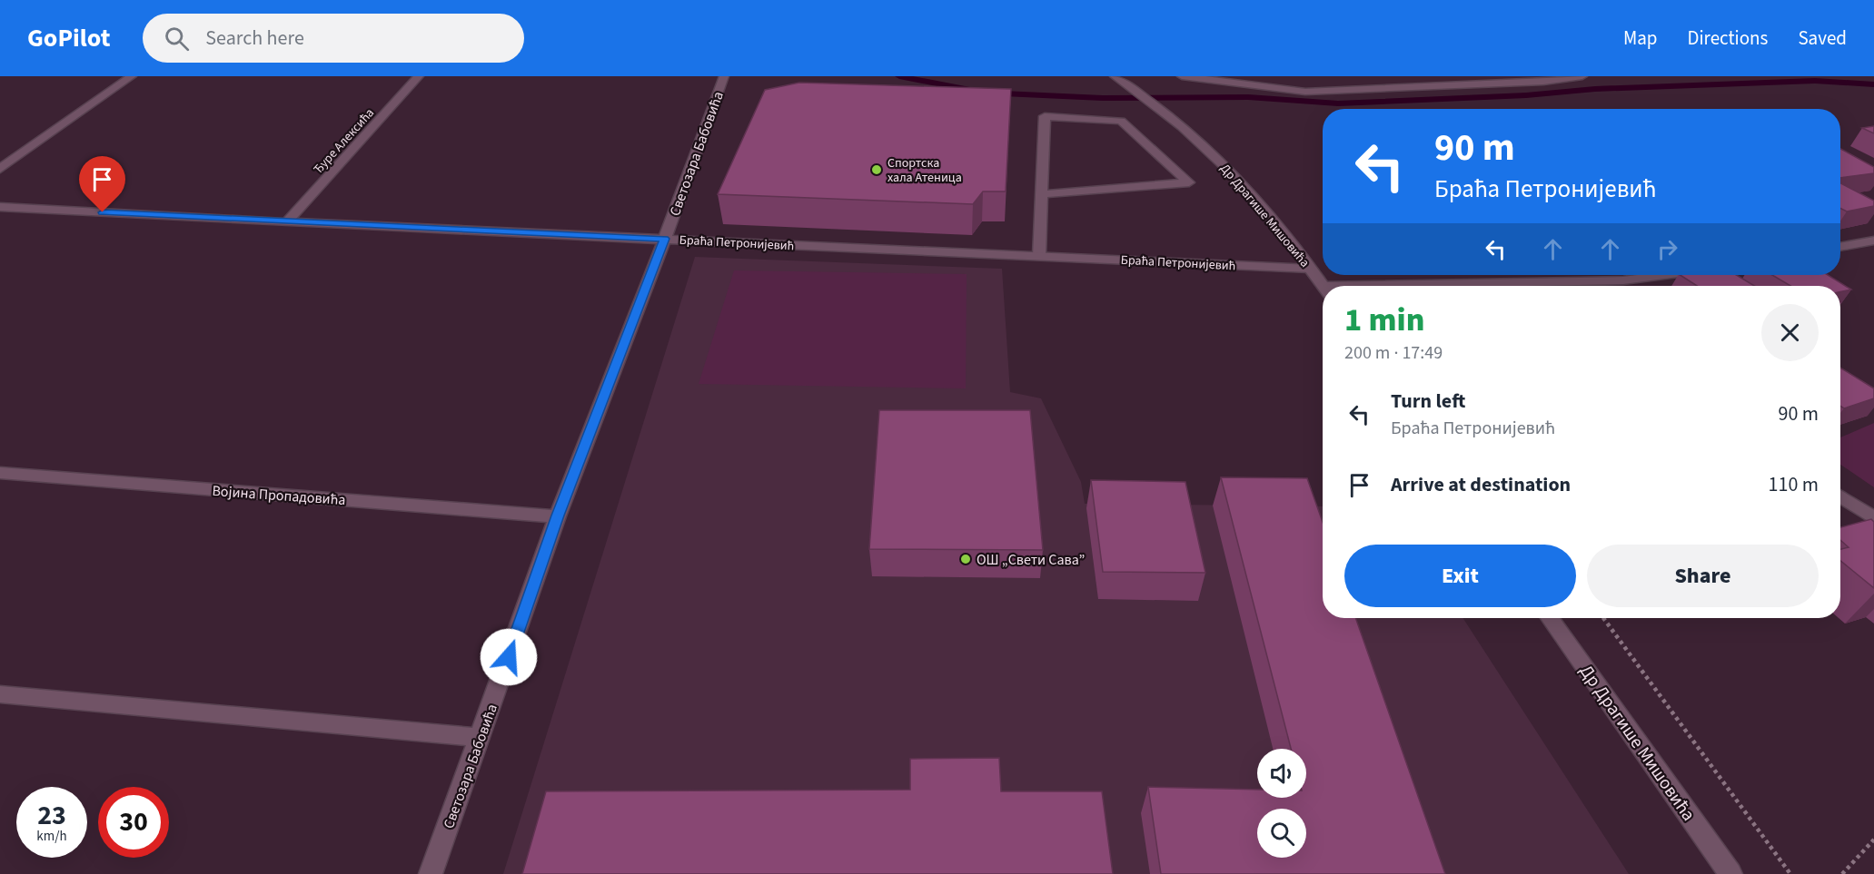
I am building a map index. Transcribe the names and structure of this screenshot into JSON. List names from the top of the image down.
{
  "streets": {
    "street": [
      "Ђуре Алексића",
      "Светозара Бабовића",
      "Др Драгише Мишовића",
      "Браћа Петронијевић",
      "Војина Пропадовића"
    ]
  },
  "crossings": [
    ["Ђуре Алексића", "Браћа Петронијевић"],
    ["Светозара Бабовића", "Браћа Петронијевић"],
    ["Светозара Бабовића", "Војина Пропадовића"],
    ["Др Драгише Мишовића", "Браћа Петронијевић"]
  ],
  "places": ["Спортска хала Атеница", "ОШ „Свети Сава”"],
  "page": {
    "header": "GoPilot",
    "search": "Search here",
    "nav": ["Map", "Directions", "Saved"],
    "turn": ["90 m", "Браћа Петронијевић"],
    "heading": ["1 min", "200 m · 17:49"],
    "list": [
      {
        "name": "Turn left",
        "note": "Браћа Петронијевић",
        "value": "90 m"
      },
      {
        "name": "Arrive at destination",
        "value": "110 m"
      }
    ],
    "buttons": ["Exit", "Share"],
    "speed": "23 km/h",
    "limit": "30"
  }
}
